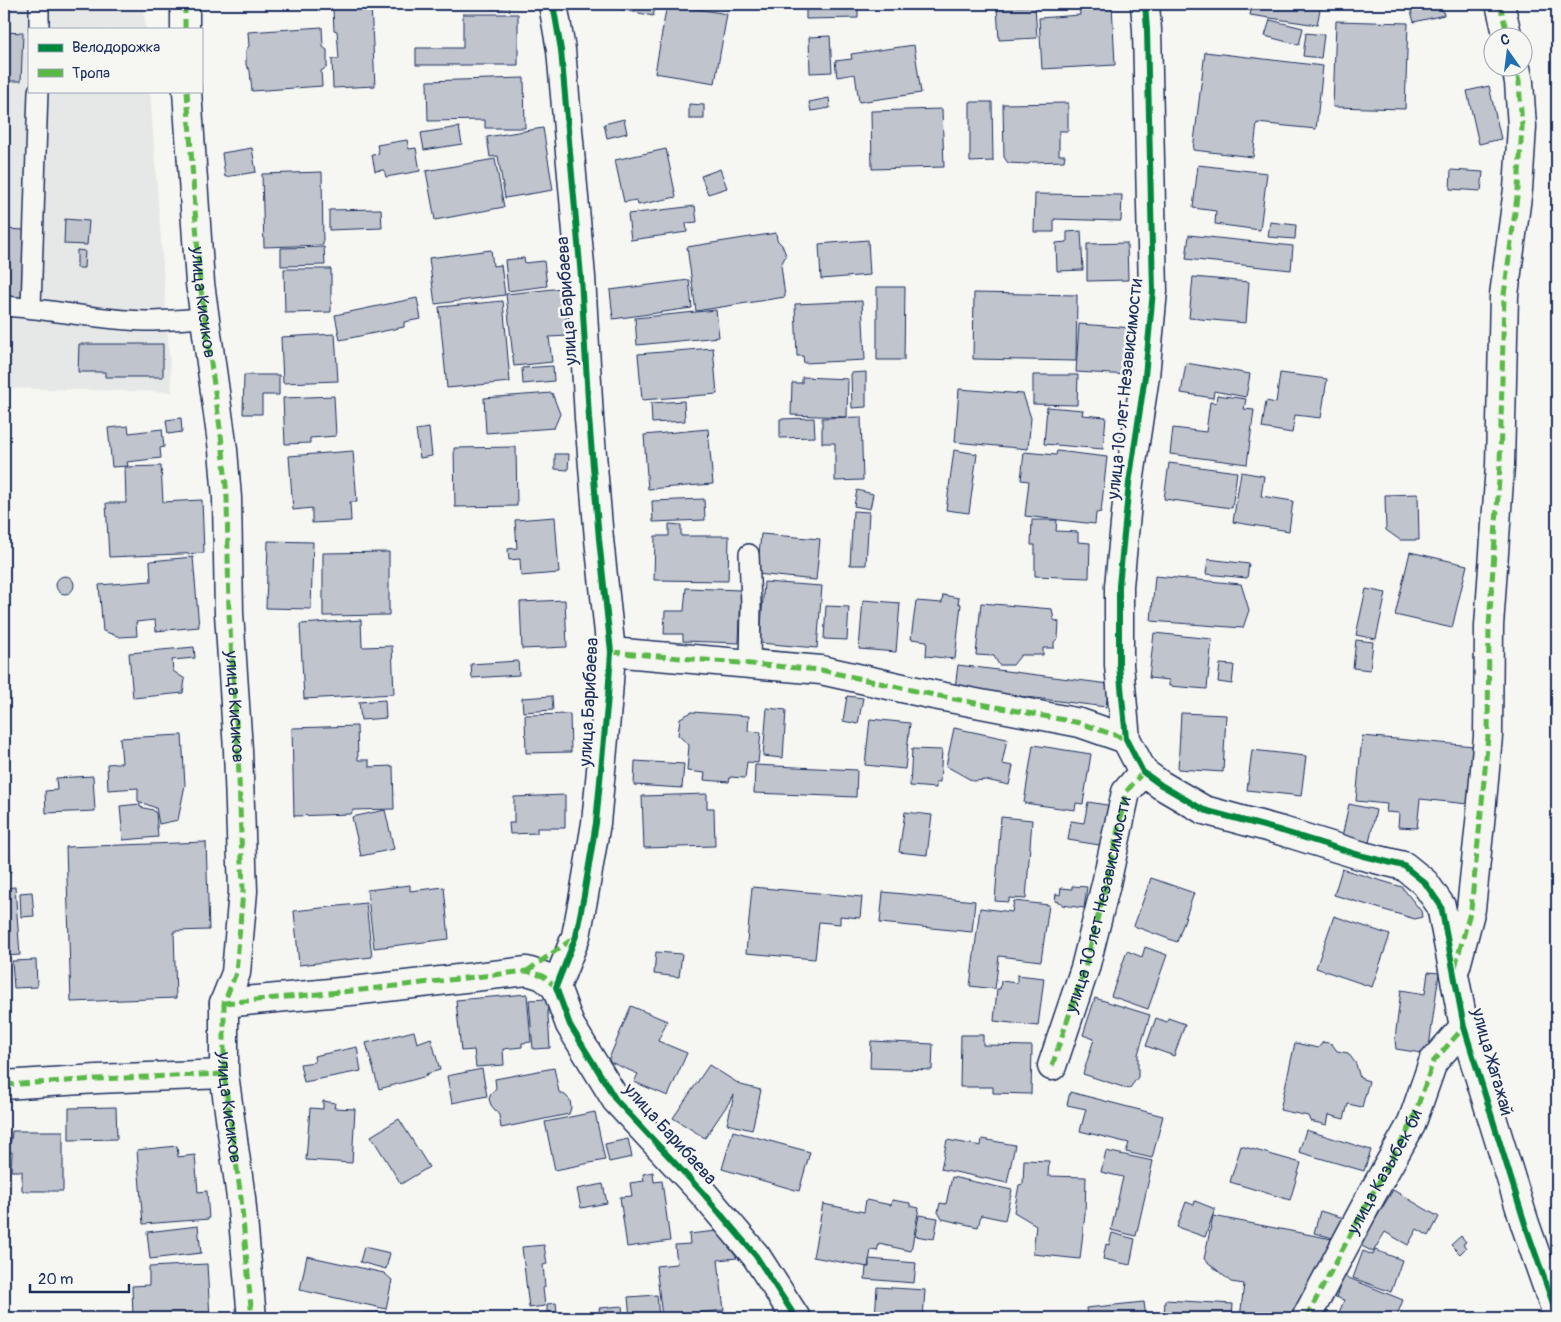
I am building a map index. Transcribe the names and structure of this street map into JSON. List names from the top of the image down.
{
  "streets": {
    "street": [
      "улица Барибаева",
      "улица Кисиков",
      "улица 10 лет Независимости",
      "улица Жагажай",
      "улица Казыбек би"
    ]
  },
  "crossings": [
    ["улица 10 лет Независимости", "улица Жагажай"],
    ["улица Жагажай", "улица Казыбек би"]
  ],
  "legend": ["Велодорожка", "Тропа"],
  "scale_bar": "20 m",
  "north": "top"
}
